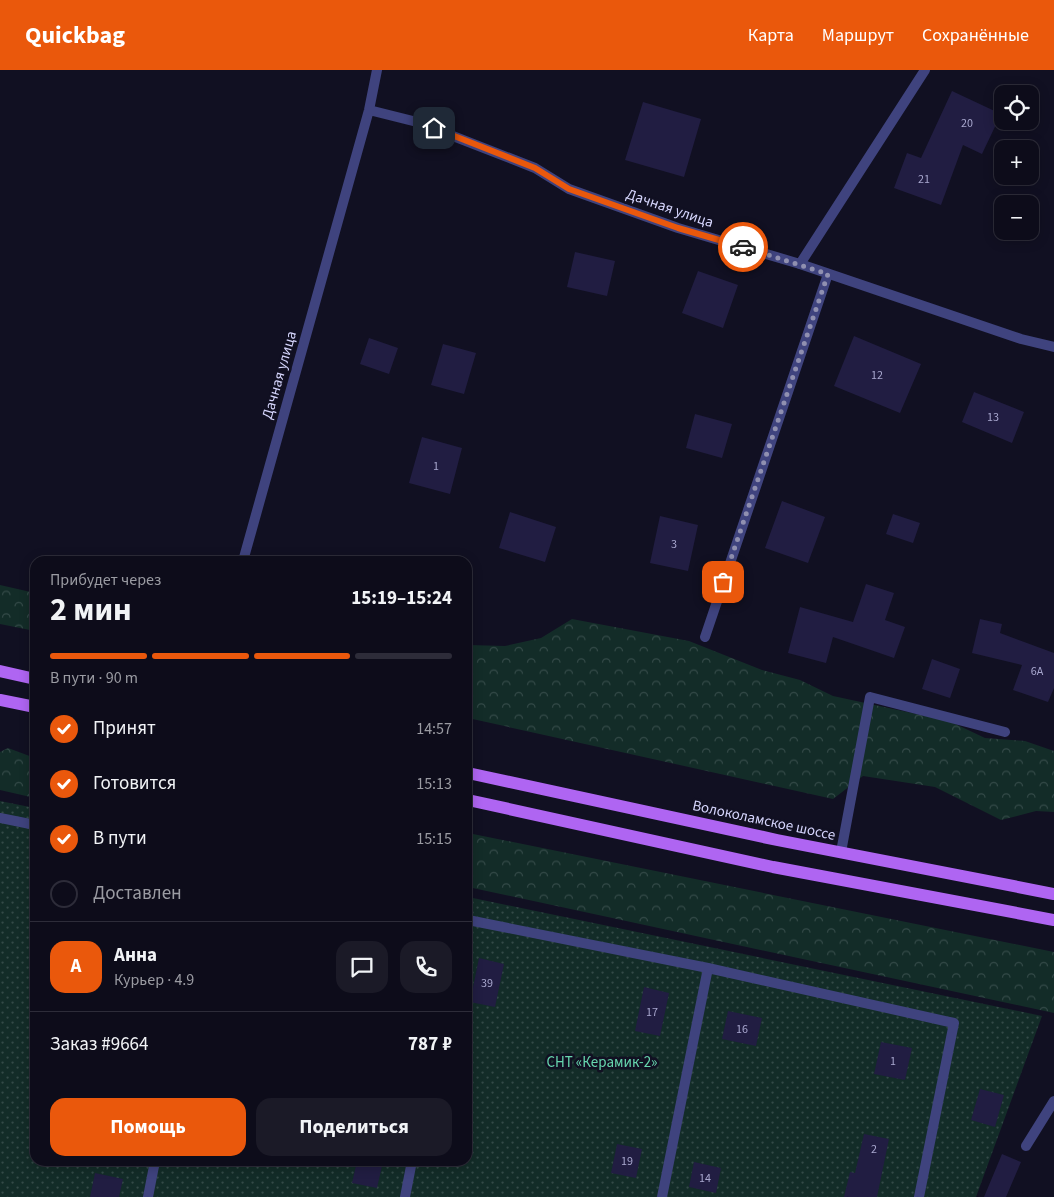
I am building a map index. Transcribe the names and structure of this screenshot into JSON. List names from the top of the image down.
{
  "streets": {
    "main road": ["Волоколамское шоссе"],
    "street": ["Дачная улица"]
  },
  "parks": ["СНТ «Керамик-2»"],
  "house_numbers": [
    "20",
    "21",
    "12",
    "13",
    "1",
    "3",
    "6А",
    "39",
    "17",
    "16",
    "1",
    "2",
    "19",
    "14"
  ],
  "page": {
    "header": "Quickbag",
    "nav": ["Карта", "Маршрут", "Сохранённые"],
    "map_buttons": ["+", "−"],
    "heading": ["2 мин", "Прибудет через", "15:19–15:24"],
    "panel": [
      "Анна",
      "Курьер · 4.9",
      "Заказ #9664",
      "787 ₽"
    ],
    "bar": "В пути · 90 m",
    "list": [
      ["Принят", "14:57"],
      ["Готовится", "15:13"],
      ["В пути", "15:15"],
      "Доставлен"
    ],
    "round": "А",
    "buttons": ["Помощь", "Поделиться"]
  }
}
